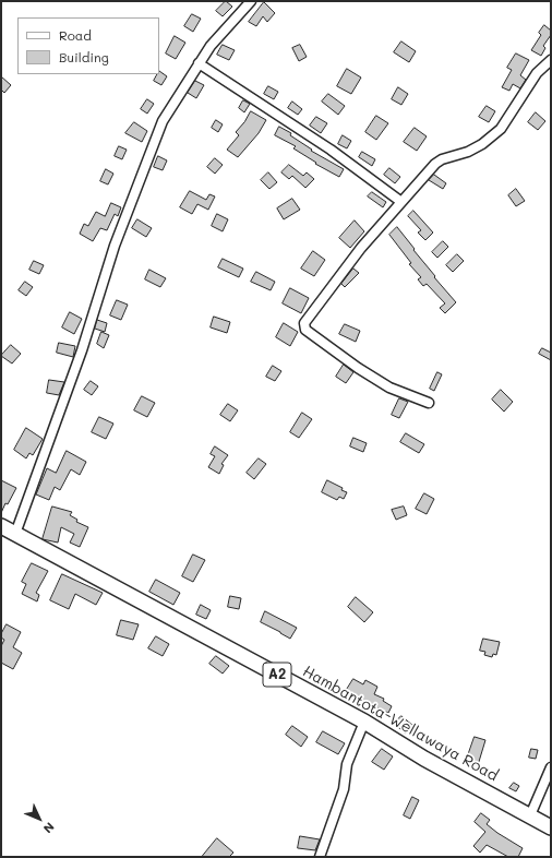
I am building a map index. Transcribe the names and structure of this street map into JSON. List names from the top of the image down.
{
  "streets": {
    "highway": ["A2", "Hambantota-Wellawaya Road"]
  },
  "legend": ["Road", "Building"],
  "north": "bottom right"
}
